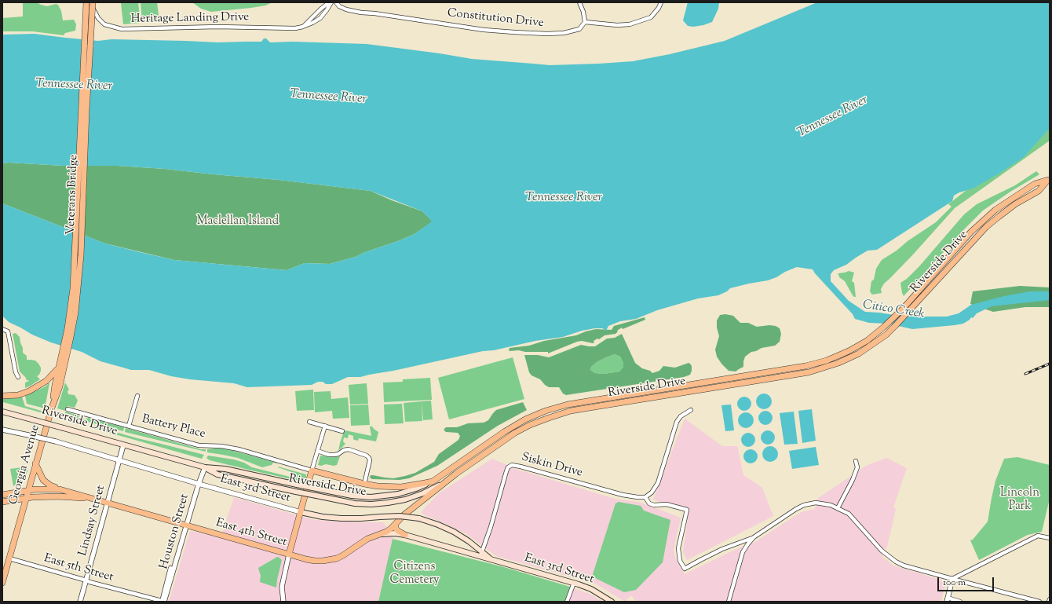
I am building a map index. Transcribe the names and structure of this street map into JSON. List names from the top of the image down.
{
  "streets": {
    "main road": [
      "Veterans Bridge",
      "Riverside Drive",
      "Georgia Avenue",
      "East 3rd Street",
      "East 4th Street"
    ],
    "street": [
      "Heritage Landing Drive",
      "Constitution Drive",
      "Battery Place",
      "Siskin Drive",
      "Lindsay Street",
      "Houston Street",
      "East 5th Street"
    ]
  },
  "crossings": [
    ["Heritage Landing Drive", "Veterans Bridge"],
    ["Veterans Bridge", "Georgia Avenue"],
    ["Riverside Drive", "Lindsay Street"],
    ["Riverside Drive", "Houston Street"],
    ["Georgia Avenue", "East 4th Street"],
    ["Georgia Avenue", "East 5th Street"],
    ["Siskin Drive", "East 3rd Street"],
    ["East 3rd Street", "Lindsay Street"],
    ["East 3rd Street", "Houston Street"],
    ["East 3rd Street", "East 4th Street"],
    ["Lindsay Street", "East 4th Street"],
    ["Lindsay Street", "East 5th Street"],
    ["Houston Street", "East 4th Street"],
    ["Houston Street", "East 5th Street"]
  ],
  "water": ["Tennessee River", "Citico Creek"],
  "parks": ["Maclellan Island", "Lincoln Park", "Citizens Cemetery"],
  "scale_bar": "100 m"
}
